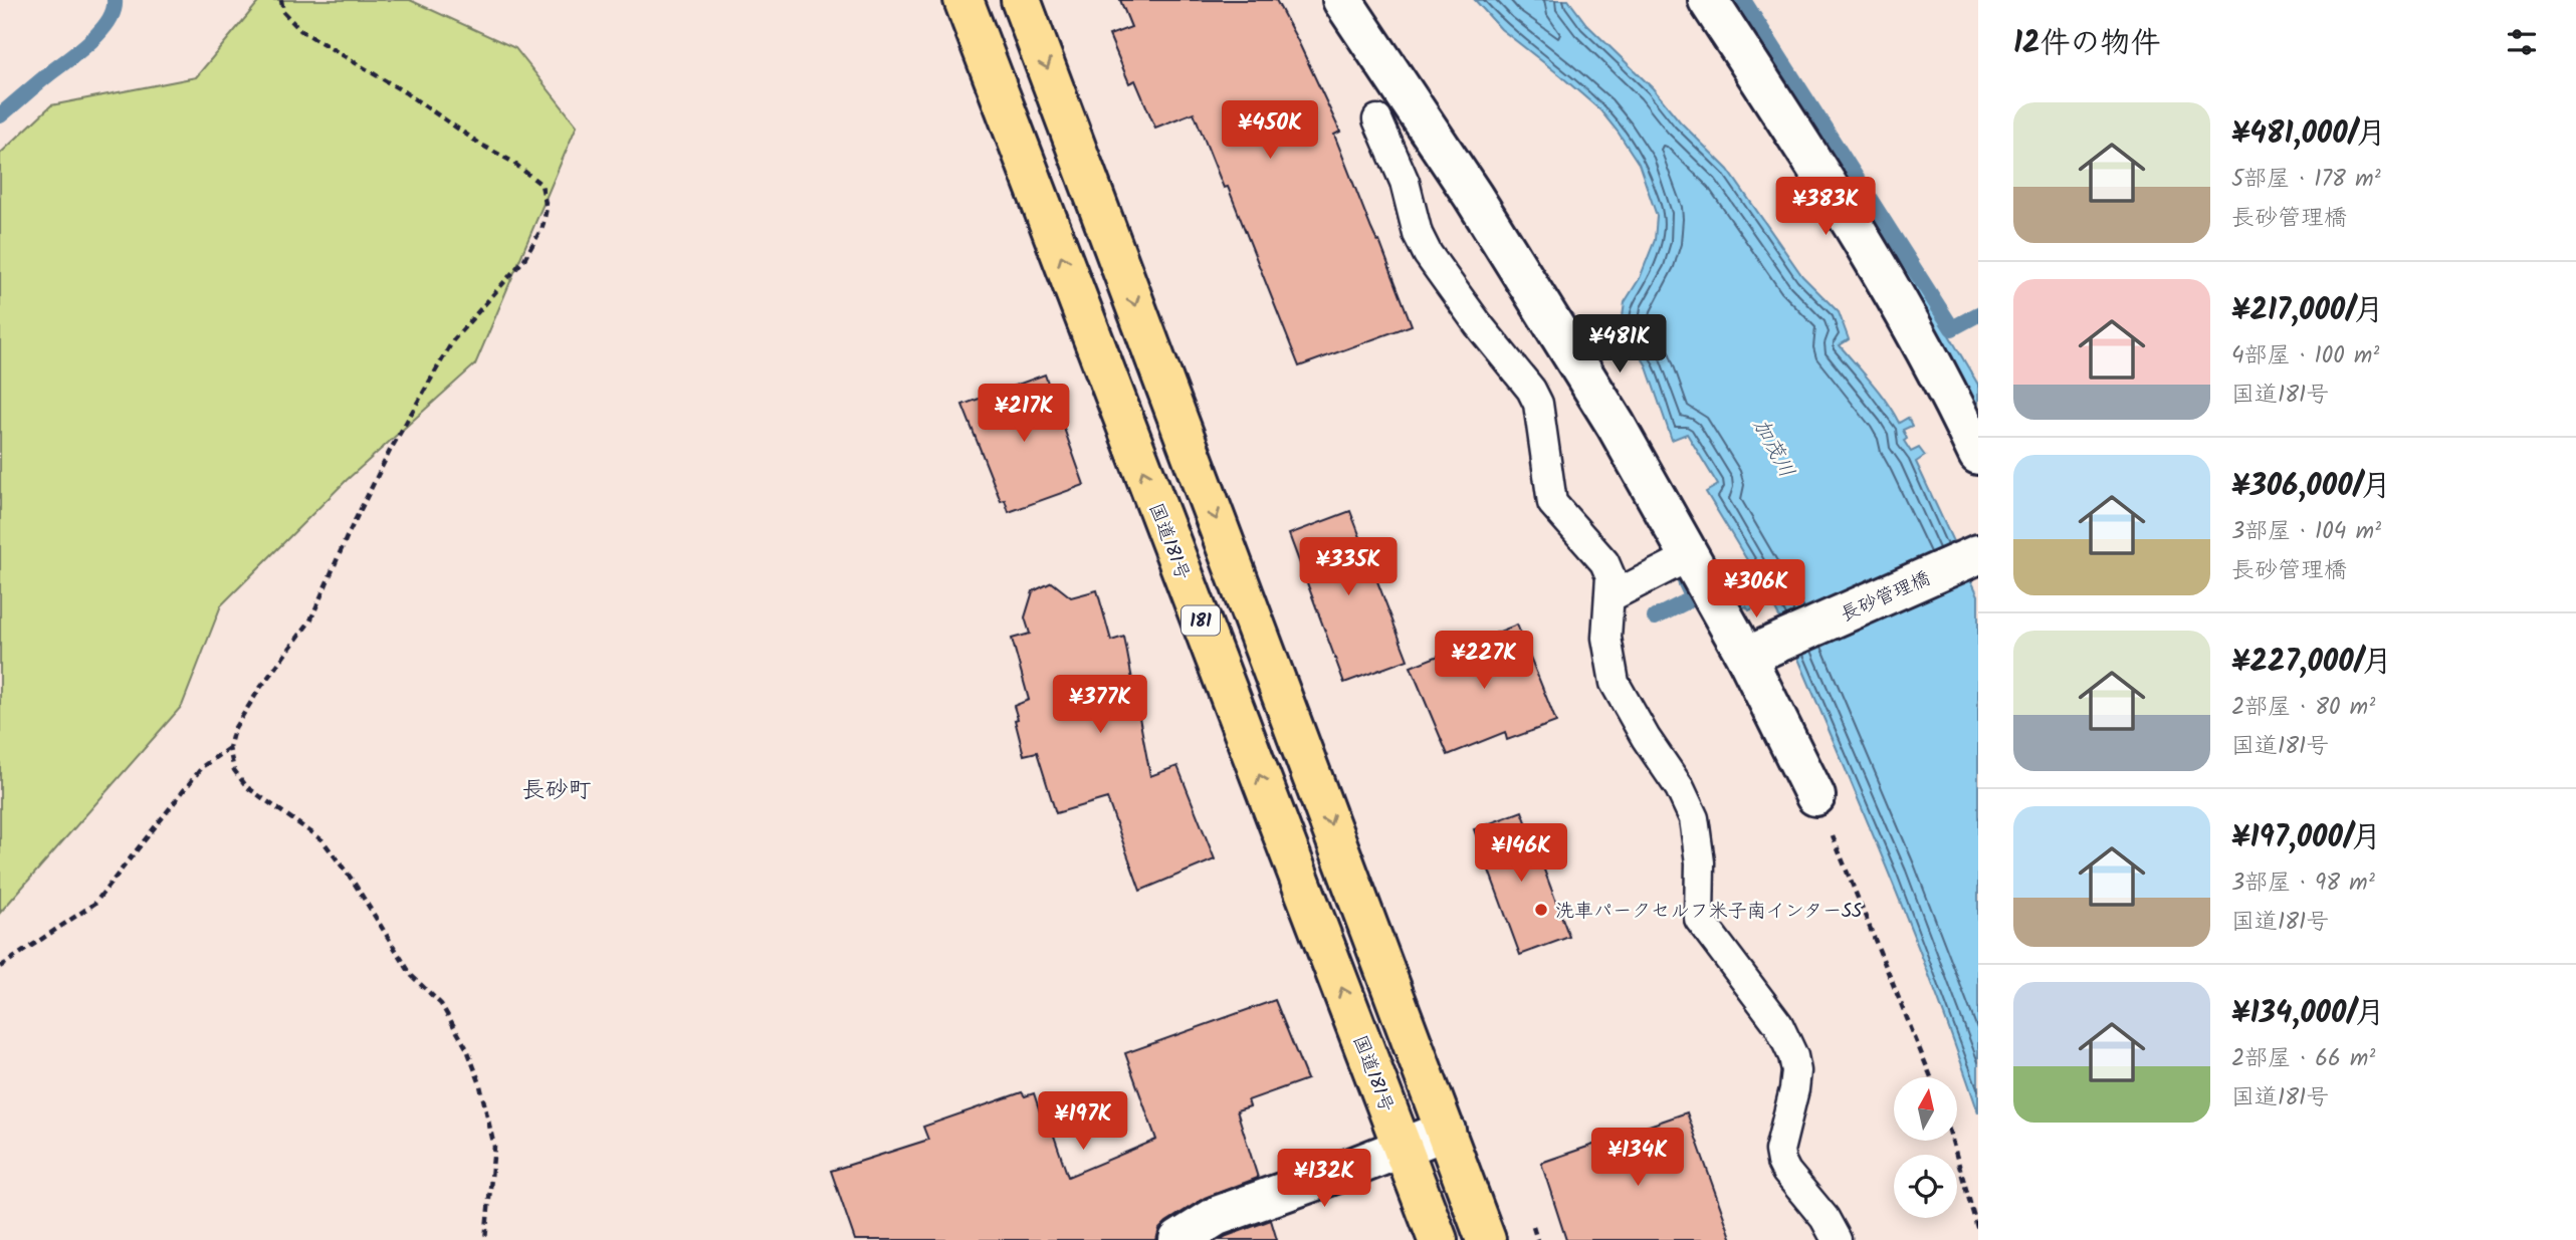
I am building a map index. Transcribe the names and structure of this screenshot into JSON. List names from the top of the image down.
{
  "streets": {
    "highway": ["国道181号", "181"],
    "street": ["長砂管理橋"]
  },
  "districts": ["長砂町"],
  "water": ["加茂川"],
  "places": ["洗車パークセルフ米子南インターSS"],
  "north": "top",
  "page": {
    "heading": "12件の物件",
    "list": [
      {
        "name": "¥481,000/月",
        "note": "5部屋 · 178 m² · 長砂管理橋"
      },
      {
        "name": "¥217,000/月",
        "note": "4部屋 · 100 m² · 国道181号"
      },
      {
        "name": "¥306,000/月",
        "note": "3部屋 · 104 m² · 長砂管理橋"
      },
      {
        "name": "¥227,000/月",
        "note": "2部屋 · 80 m² · 国道181号"
      },
      {
        "name": "¥197,000/月",
        "note": "3部屋 · 98 m² · 国道181号"
      },
      {
        "name": "¥134,000/月",
        "note": "2部屋 · 66 m² · 国道181号"
      }
    ],
    "price": [
      "¥450K",
      "¥383K",
      "¥481K",
      "¥217K",
      "¥335K",
      "¥306K",
      "¥227K",
      "¥377K",
      "¥146K",
      "¥197K",
      "¥134K",
      "¥132K"
    ]
  }
}
